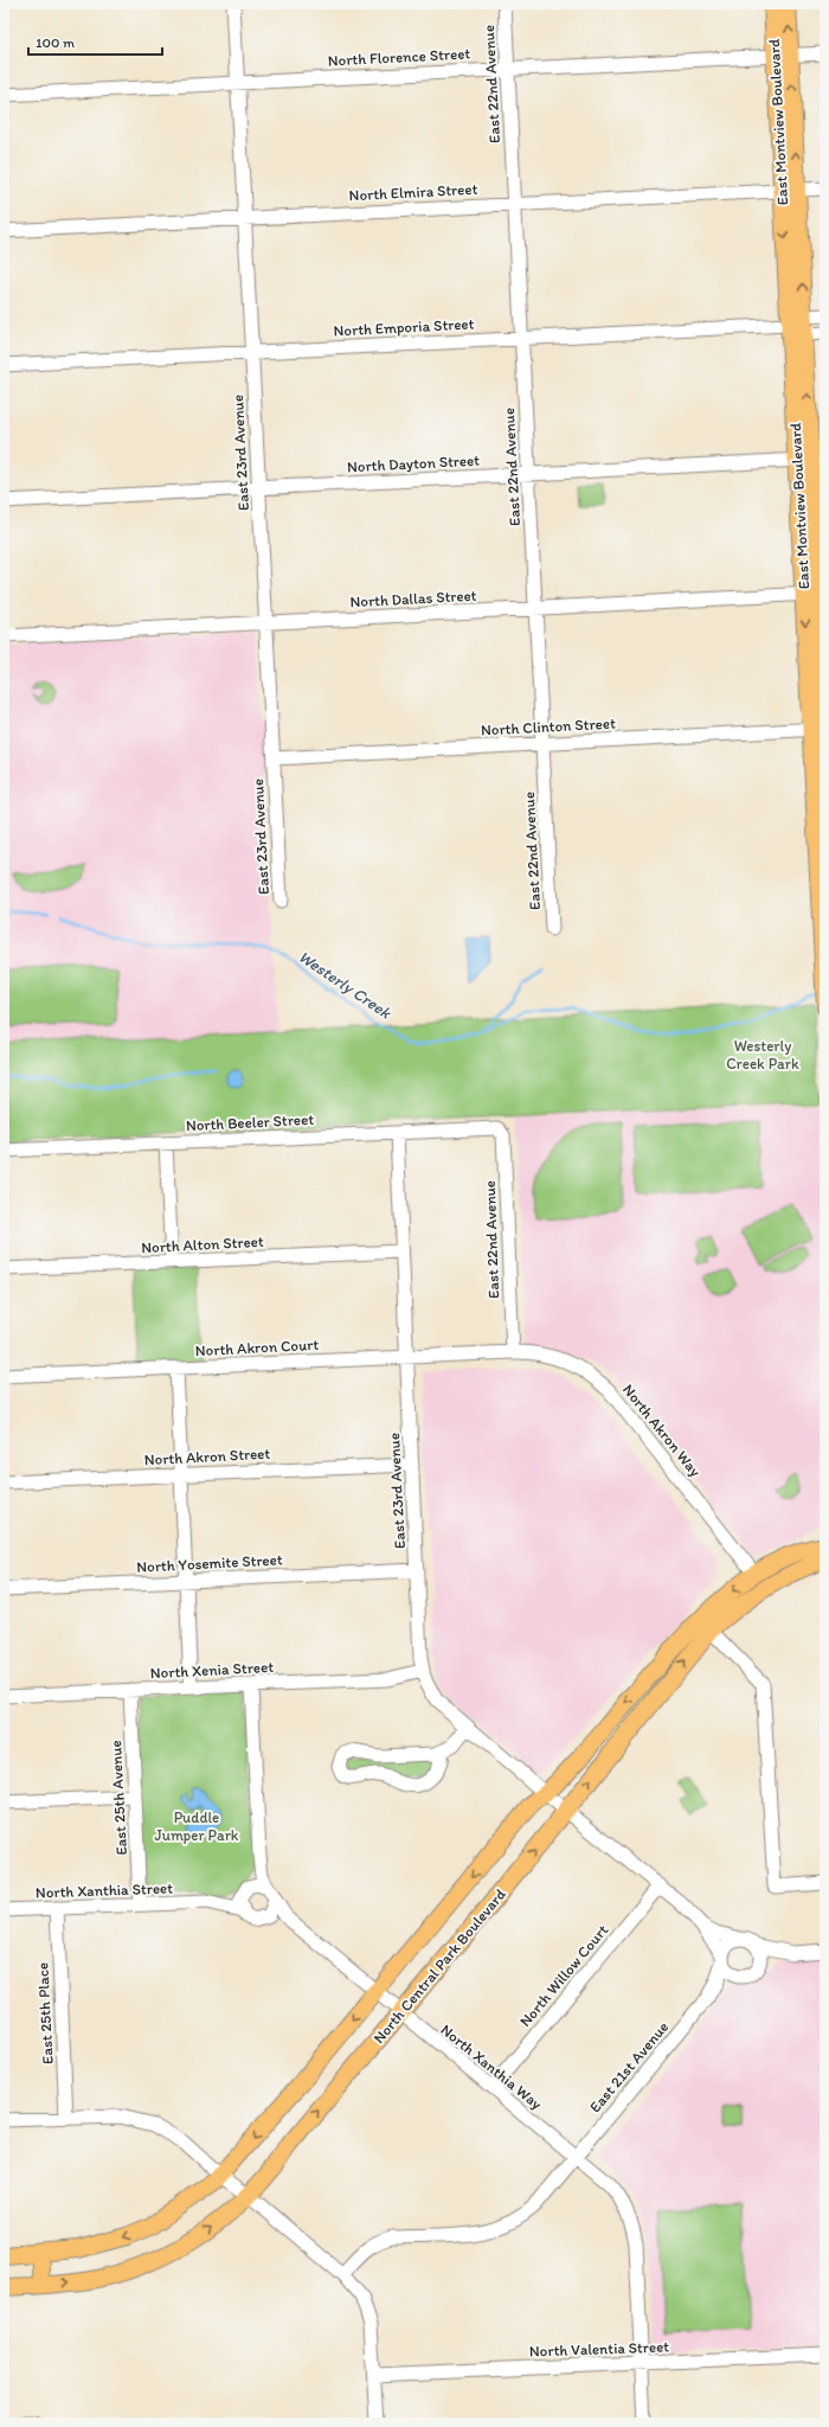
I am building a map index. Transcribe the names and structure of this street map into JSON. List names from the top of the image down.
{
  "streets": {
    "main road": ["East Montview Boulevard", "North Central Park Boulevard"],
    "street": [
      "North Florence Street",
      "East 22nd Avenue",
      "North Elmira Street",
      "North Emporia Street",
      "East 23rd Avenue",
      "North Dayton Street",
      "North Dallas Street",
      "North Clinton Street",
      "North Beeler Street",
      "North Alton Street",
      "North Akron Court",
      "North Akron Way",
      "North Akron Street",
      "North Yosemite Street",
      "North Xenia Street",
      "East 25th Avenue",
      "North Xanthia Street",
      "North Willow Court",
      "East 25th Place",
      "North Xanthia Way",
      "East 21st Avenue",
      "North Valentia Street"
    ]
  },
  "crossings": [
    ["North Florence Street", "East 22nd Avenue"],
    ["North Florence Street", "East Montview Boulevard"],
    ["North Florence Street", "East 23rd Avenue"],
    ["East 22nd Avenue", "North Elmira Street"],
    ["East 22nd Avenue", "North Emporia Street"],
    ["East 22nd Avenue", "North Dayton Street"],
    ["East 22nd Avenue", "North Dallas Street"],
    ["East 22nd Avenue", "North Clinton Street"],
    ["East 22nd Avenue", "North Beeler Street"],
    ["East 22nd Avenue", "North Akron Court"],
    ["East 22nd Avenue", "North Akron Way"],
    ["East Montview Boulevard", "North Elmira Street"],
    ["East Montview Boulevard", "North Emporia Street"],
    ["East Montview Boulevard", "North Dayton Street"],
    ["East Montview Boulevard", "North Dallas Street"],
    ["East Montview Boulevard", "North Clinton Street"],
    ["North Elmira Street", "East 23rd Avenue"],
    ["North Emporia Street", "East 23rd Avenue"],
    ["East 23rd Avenue", "North Dayton Street"],
    ["East 23rd Avenue", "North Dallas Street"],
    ["East 23rd Avenue", "North Clinton Street"],
    ["East 23rd Avenue", "North Beeler Street"],
    ["East 23rd Avenue", "North Alton Street"],
    ["East 23rd Avenue", "North Akron Court"],
    ["East 23rd Avenue", "North Akron Street"],
    ["East 23rd Avenue", "North Yosemite Street"],
    ["East 23rd Avenue", "North Xenia Street"],
    ["East 23rd Avenue", "North Central Park Boulevard"],
    ["North Akron Court", "North Akron Way"],
    ["North Akron Way", "North Central Park Boulevard"],
    ["North Xenia Street", "East 25th Avenue"],
    ["East 25th Avenue", "North Xanthia Street"],
    ["North Xanthia Street", "East 25th Place"],
    ["North Xanthia Street", "North Xanthia Way"],
    ["North Central Park Boulevard", "North Xanthia Way"],
    ["North Willow Court", "North Xanthia Way"],
    ["North Xanthia Way", "East 21st Avenue"],
    ["North Xanthia Way", "North Valentia Street"]
  ],
  "water": ["Westerly Creek"],
  "parks": ["Westerly Creek Park", "Puddle Jumper Park"],
  "scale_bar": "100 m"
}
